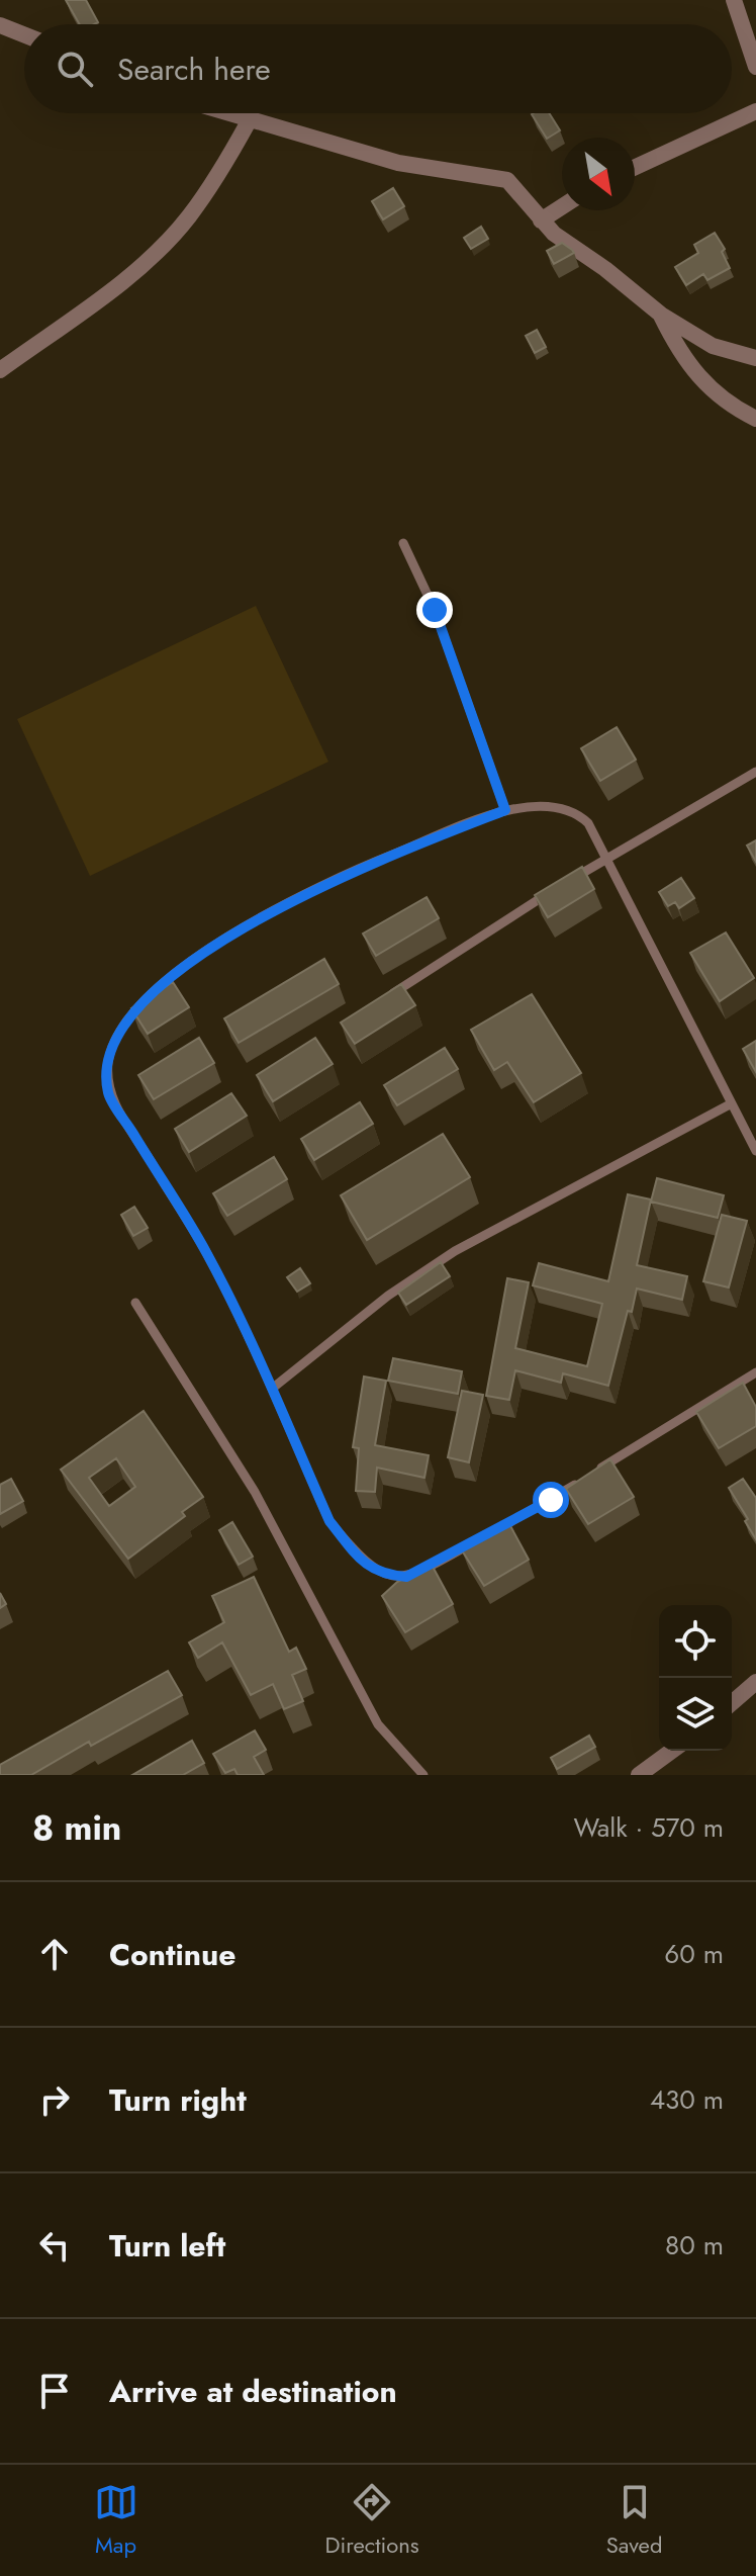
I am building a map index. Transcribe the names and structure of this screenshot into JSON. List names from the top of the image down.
{
  "north": "bottom right",
  "page": {
    "search": "Search here",
    "heading": ["8 min", "Walk · 570 m"],
    "list": [
      ["Continue", "60 m"],
      ["Turn right", "430 m"],
      ["Turn left", "80 m"],
      "Arrive at destination"
    ],
    "nav": ["Map", "Directions", "Saved"]
  }
}
